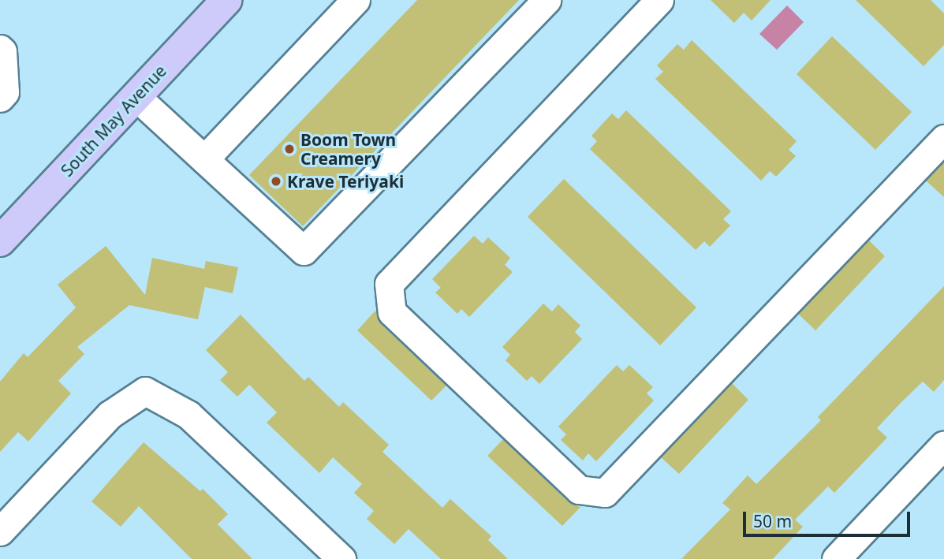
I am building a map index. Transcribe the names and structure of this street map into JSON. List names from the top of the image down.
{
  "streets": {
    "main road": ["South May Avenue"]
  },
  "places": ["Boom Town Creamery", "Krave Teriyaki"],
  "scale_bar": "50 m"
}
